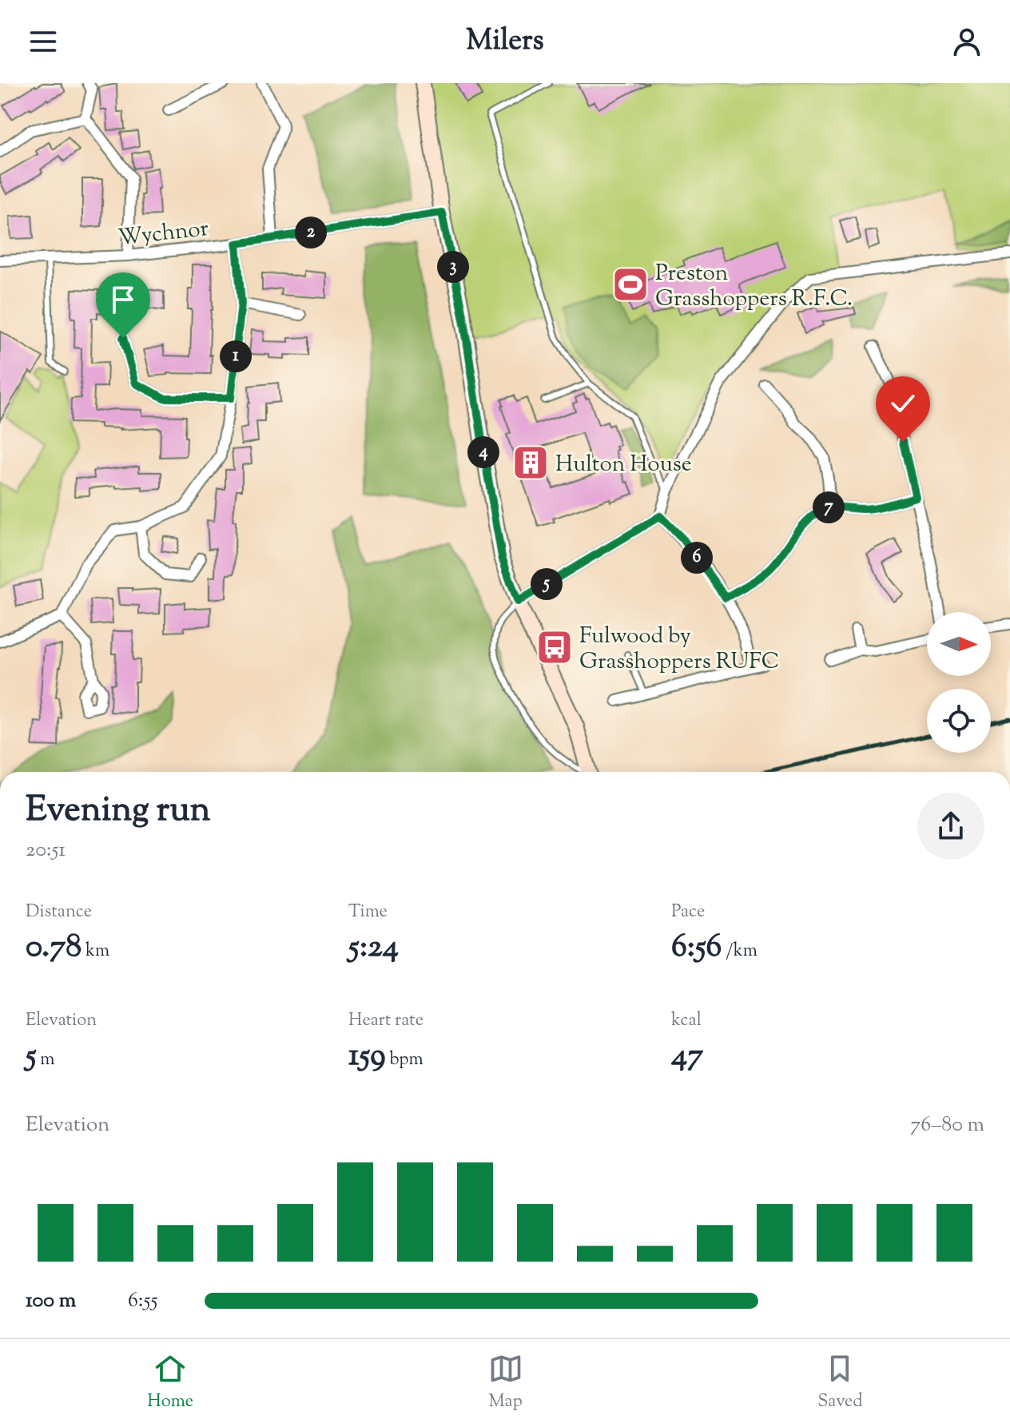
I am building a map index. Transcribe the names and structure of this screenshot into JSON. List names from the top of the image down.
{
  "streets": {
    "street": ["Wychnor"]
  },
  "places": {
    "sports": ["Preston Grasshoppers R.F.C."],
    "building": ["Hulton House"],
    "bus stop": ["Fulwood by Grasshoppers RUFC"]
  },
  "north": "right",
  "page": {
    "header": "Milers",
    "pins": [
      "2",
      "3",
      "1",
      "4",
      "7",
      "6",
      "5"
    ],
    "heading": ["Evening run", "20:51"],
    "stats": [
      ["Distance", "0.78 km"],
      ["Time", "5:24"],
      ["Pace", "6:56 /km"],
      ["Elevation", "5 m"],
      ["Heart rate", "159 bpm"],
      ["kcal", "47"]
    ],
    "chart": ["Elevation", "76–80 m"],
    "list": [
      {
        "name": "100 m",
        "note": "6:55"
      }
    ],
    "tabs": ["Home", "Map", "Saved"]
  }
}
